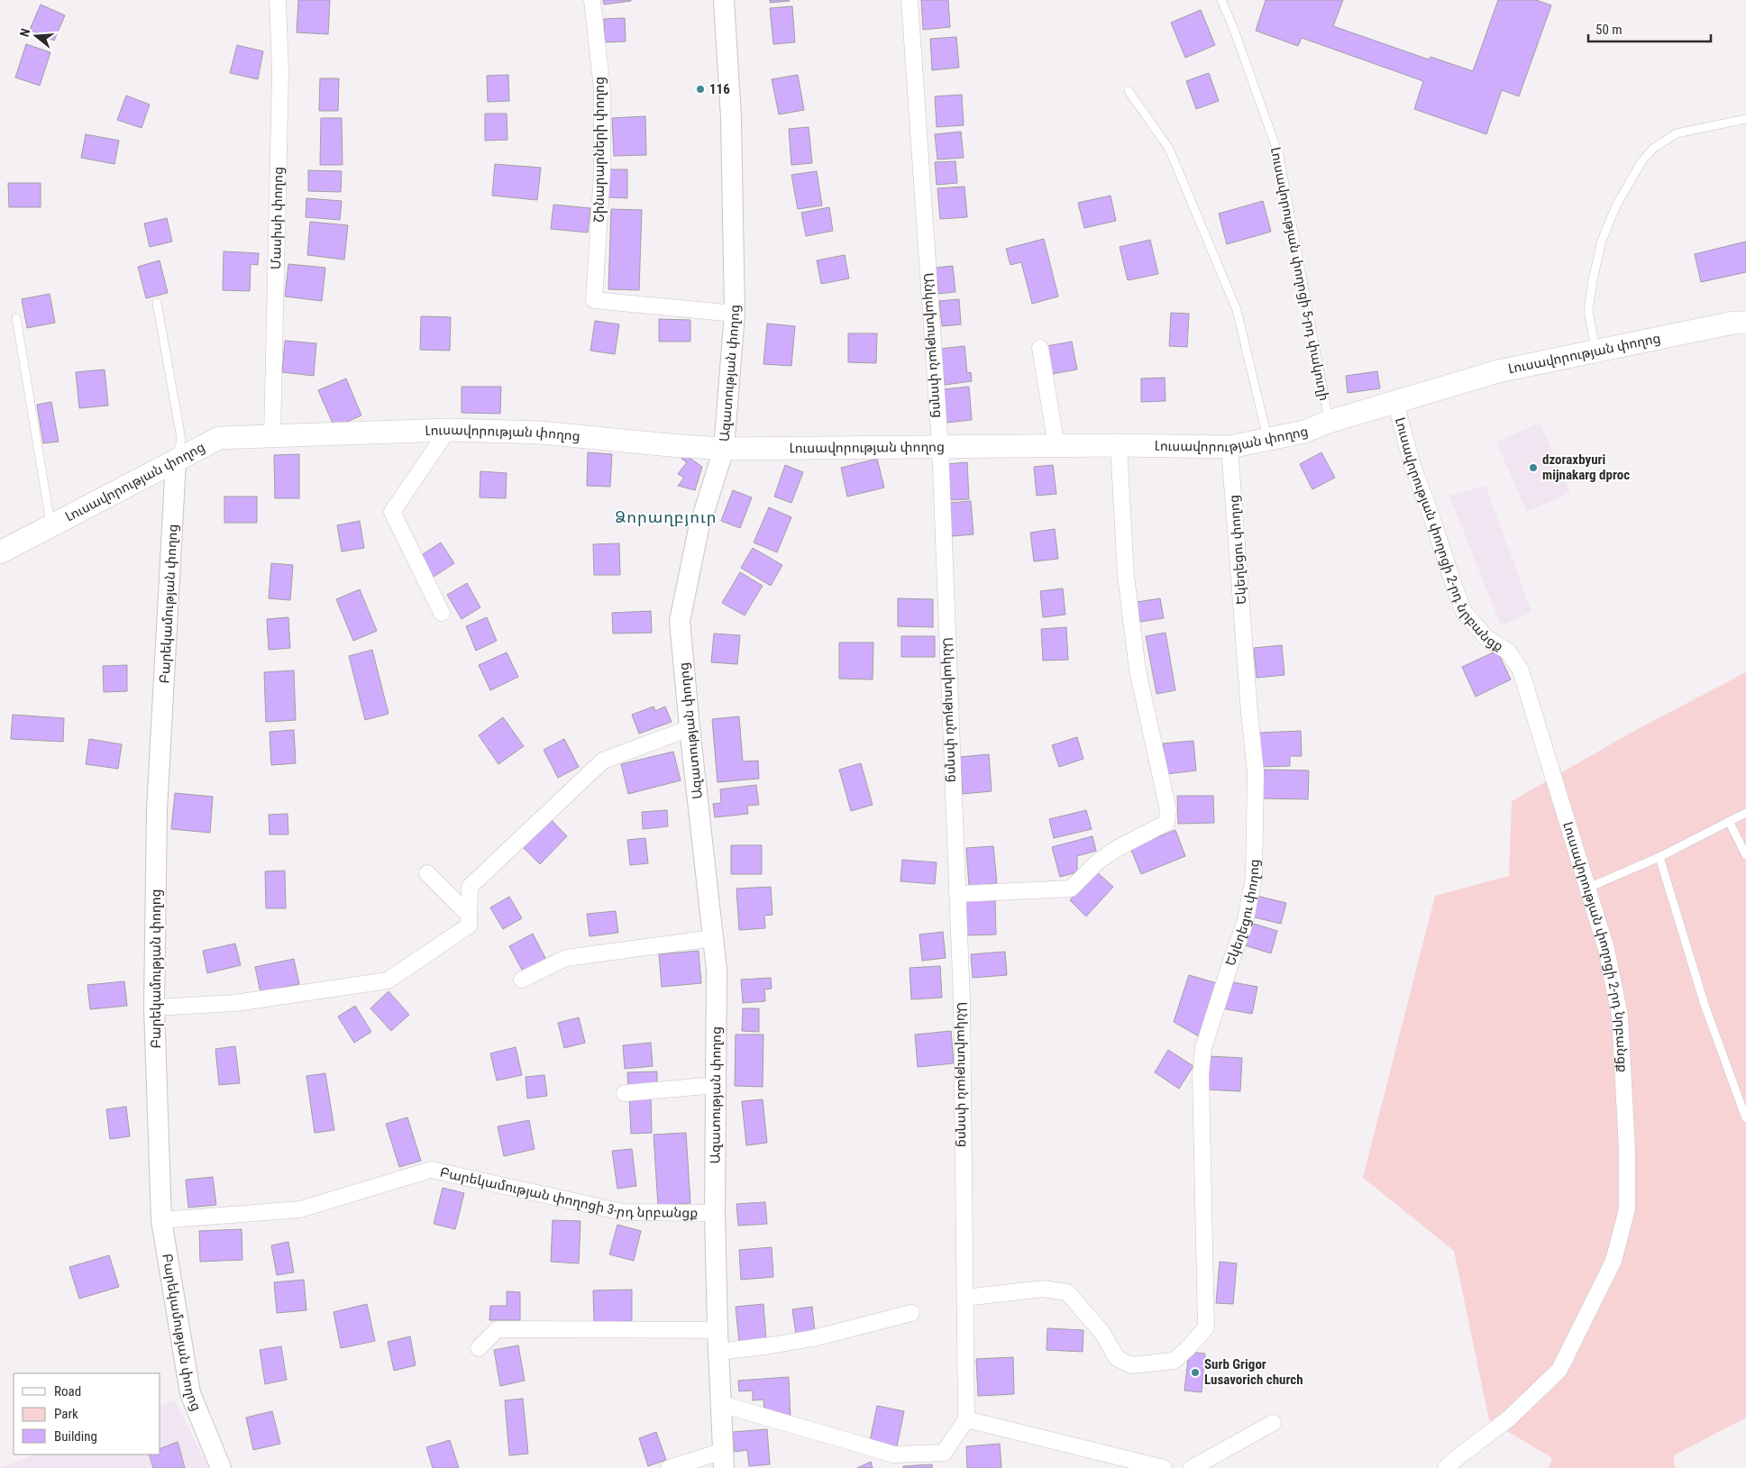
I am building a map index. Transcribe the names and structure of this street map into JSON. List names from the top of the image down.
{
  "streets": {
    "main road": ["Լուսավորության փողոց"],
    "street": [
      "Շինարարների փողոց",
      "Մասիսի փողոց",
      "Անկախության փողոց",
      "Ազատության փողոց",
      "Լուսավորության փողոցի 2-րդ նրբանցք",
      "Եկեղեցու փողոց",
      "Բարեկամության փողոց",
      "Բարեկամության փողոցի 3-րդ նրբանցք"
    ],
    "lane": ["Լուսավորության փողոցի 5-րդ փակուղի"]
  },
  "crossings": [
    ["Շինարարների փողոց", "Ազատության փողոց"],
    ["Մասիսի փողոց", "Լուսավորության փողոց"],
    ["Լուսավորության փողոցի 5-րդ փակուղի", "Լուսավորության փողոց"],
    ["Անկախության փողոց", "Լուսավորության փողոց"],
    ["Անկախության փողոց", "Եկեղեցու փողոց"],
    ["Լուսավորության փողոց", "Ազատության փողոց"],
    ["Լուսավորության փողոց", "Լուսավորության փողոցի 2-րդ նրբանցք"],
    ["Լուսավորության փողոց", "Եկեղեցու փողոց"],
    ["Լուսավորության փողոց", "Բարեկամության փողոց"],
    ["Ազատության փողոց", "Բարեկամության փողոցի 3-րդ նրբանցք"],
    ["Բարեկամության փողոց", "Բարեկամության փողոցի 3-րդ նրբանցք"]
  ],
  "districts": ["Ձորաղբյուր"],
  "places": ["116", "dzoraxbyuri mijnakarg dproc", "Surb Grigor Lusavorich church"],
  "legend": ["Road", "Park", "Building"],
  "scale_bar": "50 m",
  "north": "left"
}
